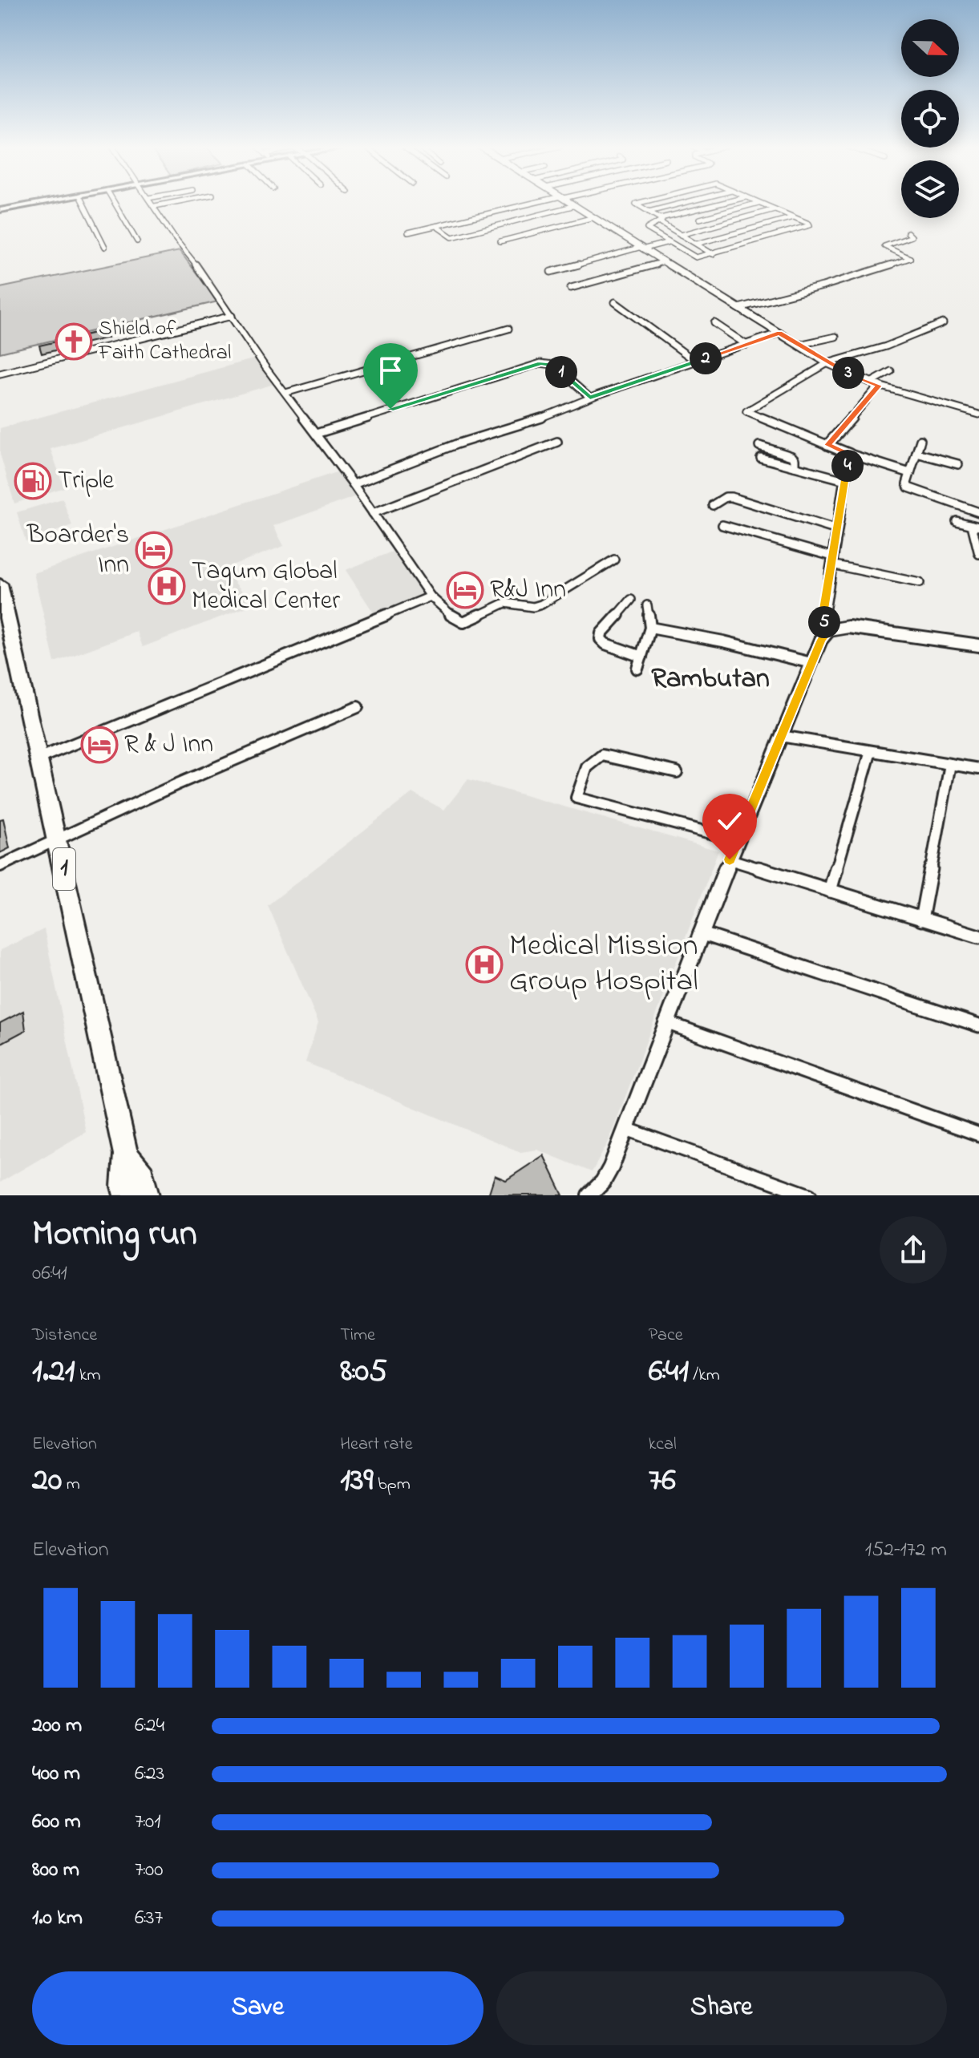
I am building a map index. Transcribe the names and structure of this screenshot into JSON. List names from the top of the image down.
{
  "streets": {
    "highway": ["1"]
  },
  "districts": ["Rambutan"],
  "places": {
    "church": ["Shield of Faith Cathedral"],
    "fuel station": ["Triple"],
    "hotel": ["Boarder's Inn", "R&J Inn", "R & J Inn"],
    "hospital": ["Tagum Global Medical Center", "Medical Mission Group Hospital"]
  },
  "north": "right",
  "page": {
    "pins": [
      "2",
      "1",
      "3",
      "4",
      "5"
    ],
    "heading": ["Morning run", "06:41"],
    "stats": [
      ["Distance", "1.21 km"],
      ["Time", "8:05"],
      ["Pace", "6:41 /km"],
      ["Elevation", "20 m"],
      ["Heart rate", "139 bpm"],
      ["kcal", "76"]
    ],
    "chart": ["Elevation", "152–172 m"],
    "list": [
      {
        "name": "200 m",
        "note": "6:24"
      },
      {
        "name": "400 m",
        "note": "6:23"
      },
      {
        "name": "600 m",
        "note": "7:01"
      },
      {
        "name": "800 m",
        "note": "7:00"
      },
      {
        "name": "1.0 km",
        "note": "6:37"
      }
    ],
    "buttons": ["Save", "Share"]
  }
}
